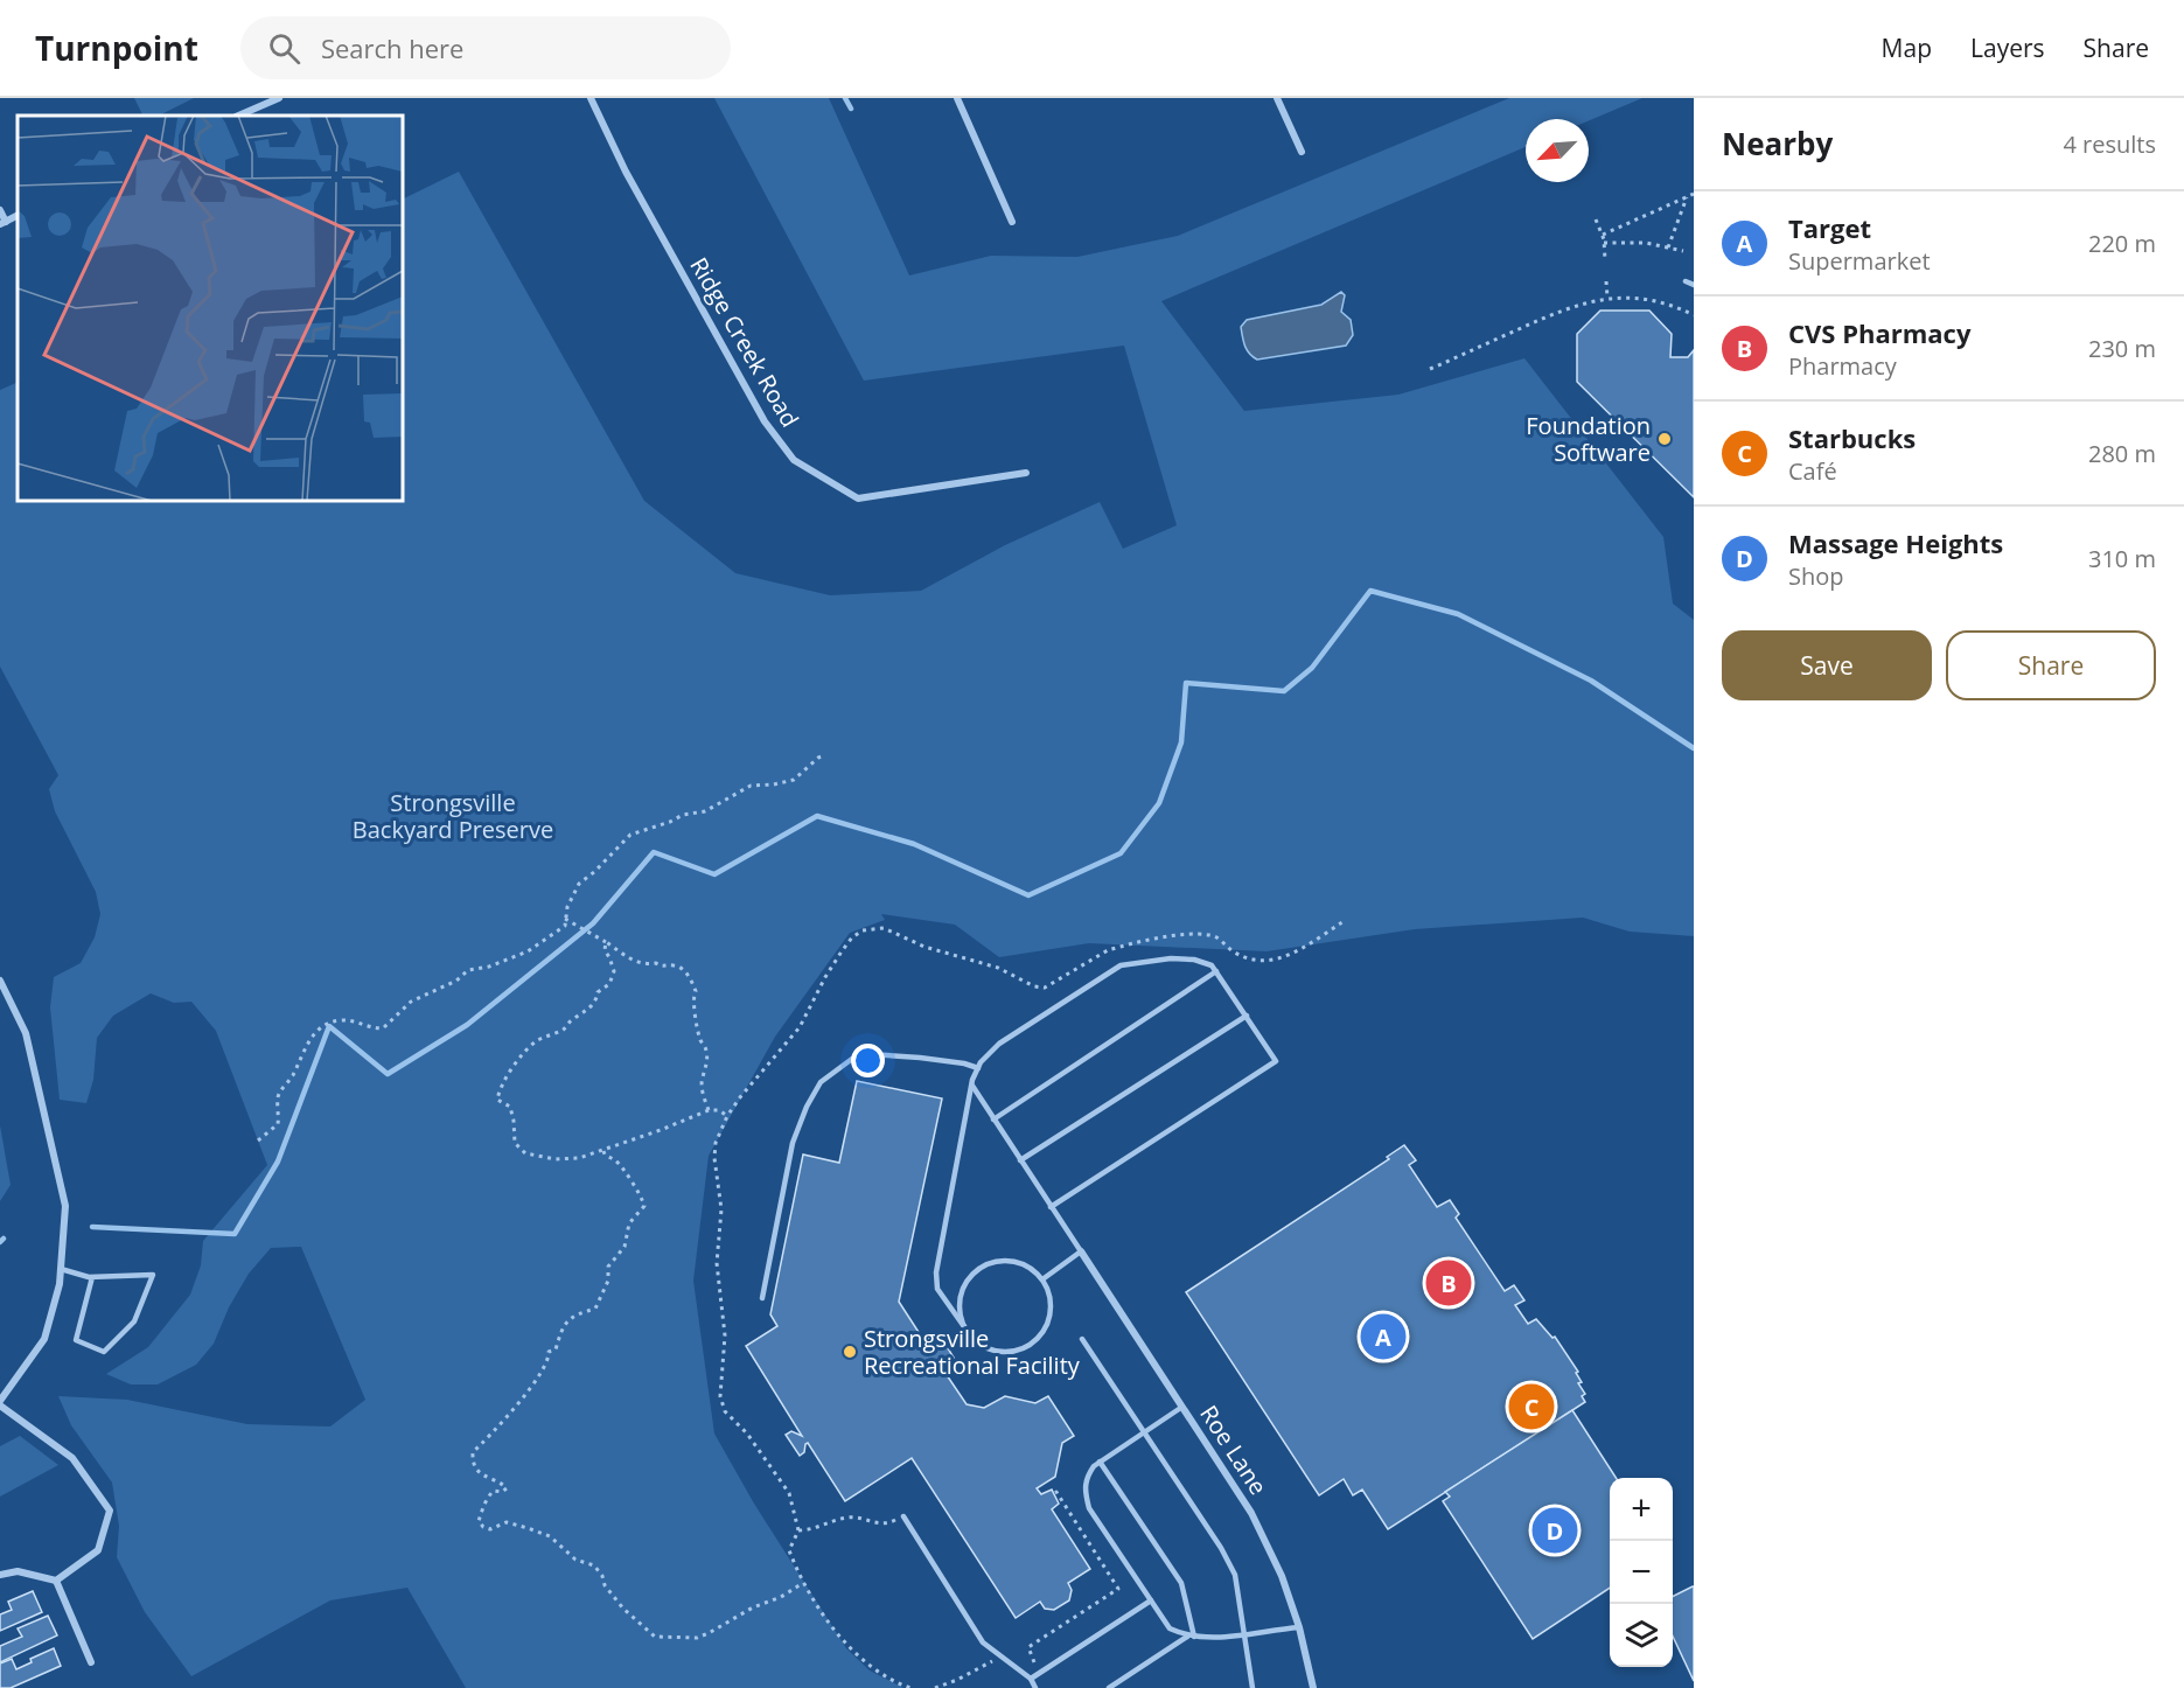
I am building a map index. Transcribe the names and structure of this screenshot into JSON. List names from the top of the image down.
{
  "streets": {
    "street": ["Ridge Creek Road", "Roe Lane"]
  },
  "parks": ["Strongsville Backyard Preserve"],
  "places": ["Foundation Software", "Strongsville Recreational Facility"],
  "north": "bottom left",
  "page": {
    "header": "Turnpoint",
    "search": "Search here",
    "nav": ["Map", "Layers", "Share"],
    "heading": ["Nearby", "4 results"],
    "list": [
      {
        "mark": "A",
        "name": "Target",
        "note": "Supermarket",
        "value": "220 m"
      },
      {
        "mark": "B",
        "name": "CVS Pharmacy",
        "note": "Pharmacy",
        "value": "230 m"
      },
      {
        "mark": "C",
        "name": "Starbucks",
        "note": "Café",
        "value": "280 m"
      },
      {
        "mark": "D",
        "name": "Massage Heights",
        "note": "Shop",
        "value": "310 m"
      }
    ],
    "buttons": ["Save", "Share"],
    "pins": [
      "B",
      "A",
      "C",
      "D"
    ],
    "map_buttons": ["+", "−"]
  }
}
